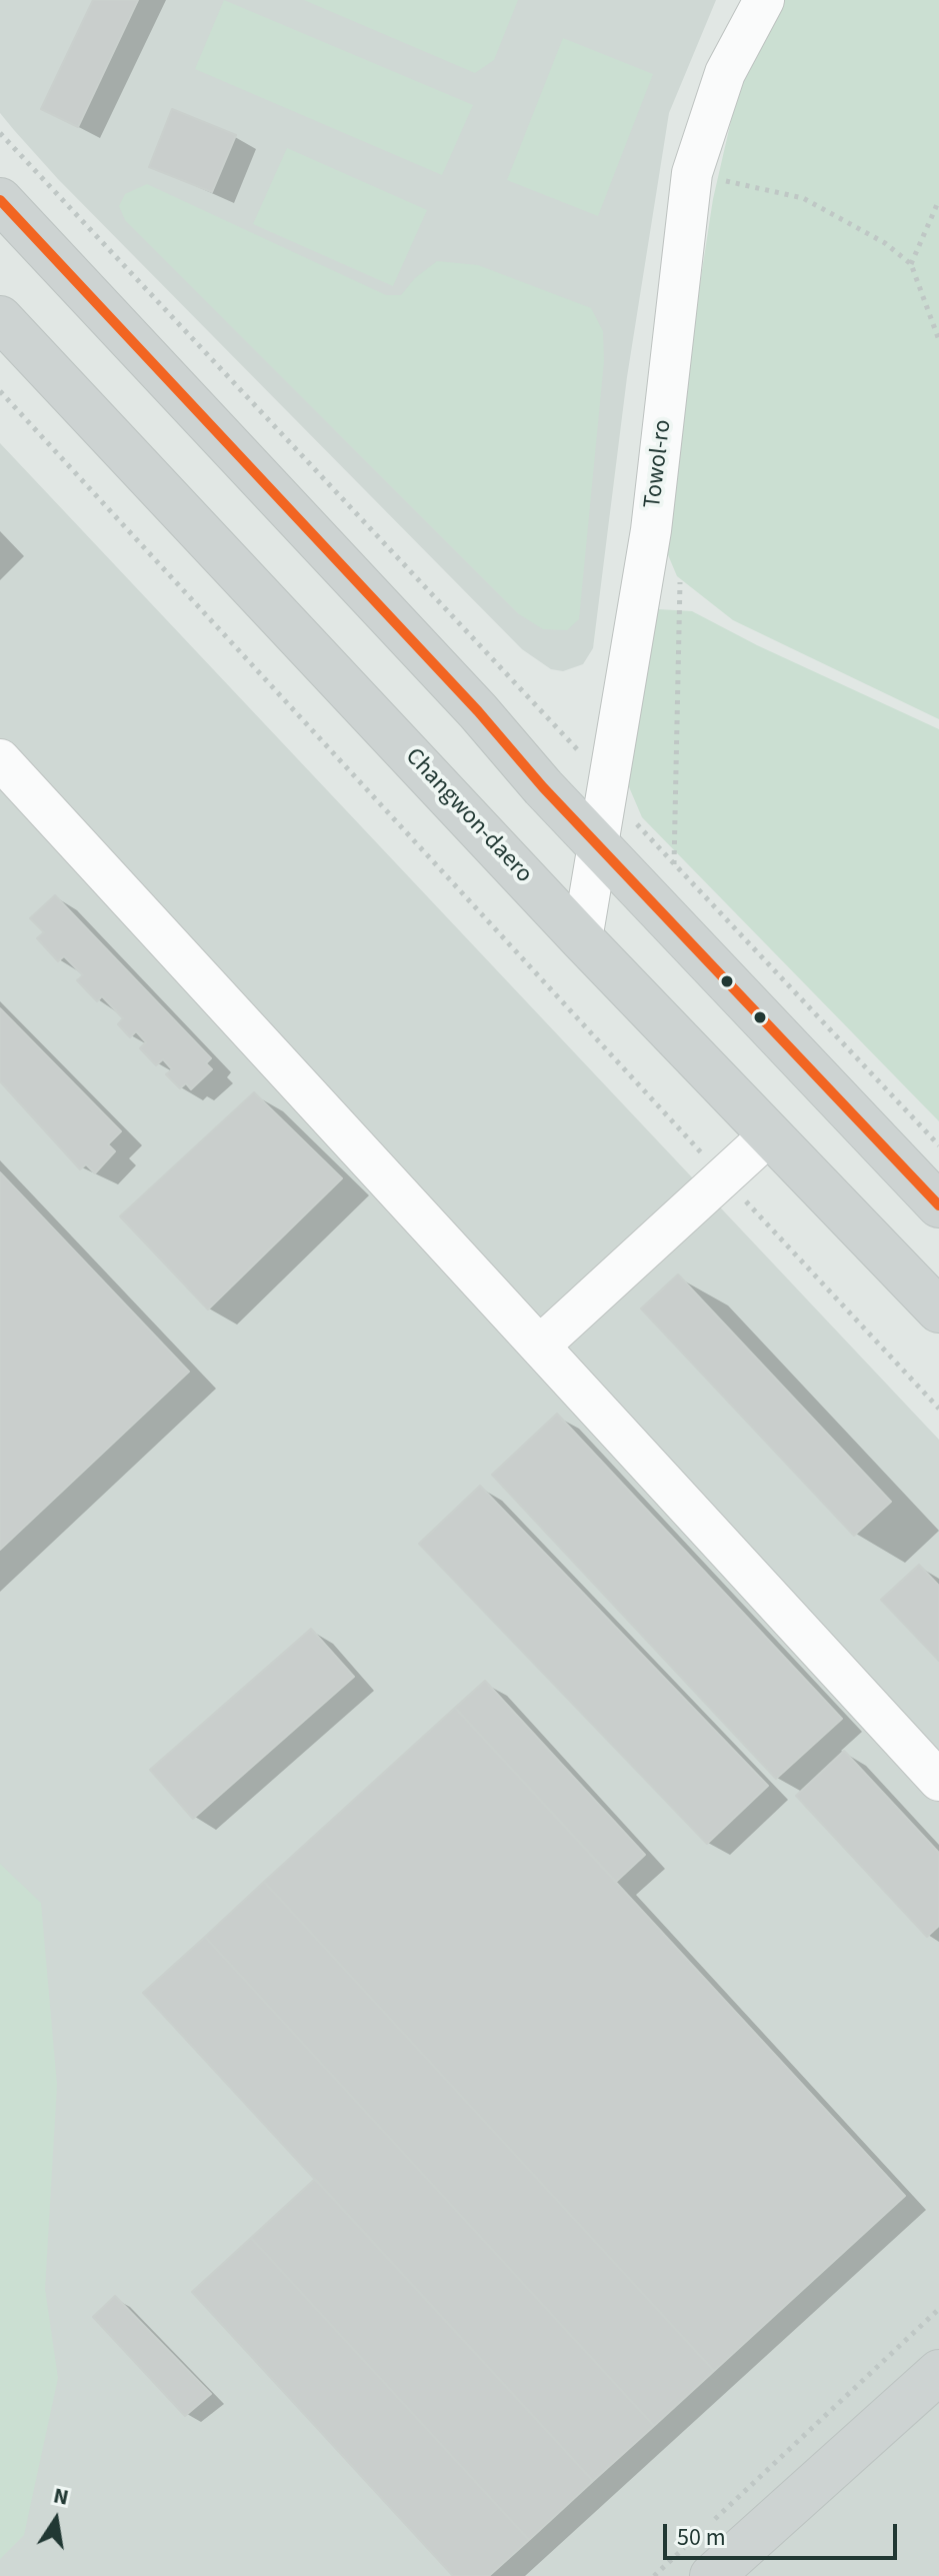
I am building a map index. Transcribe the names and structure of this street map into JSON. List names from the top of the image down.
{
  "streets": {
    "main road": ["Changwon-daero"],
    "street": ["Towol-ro"]
  },
  "crossings": [
    ["Towol-ro", "Changwon-daero"]
  ],
  "scale_bar": "50 m",
  "north": "top"
}
